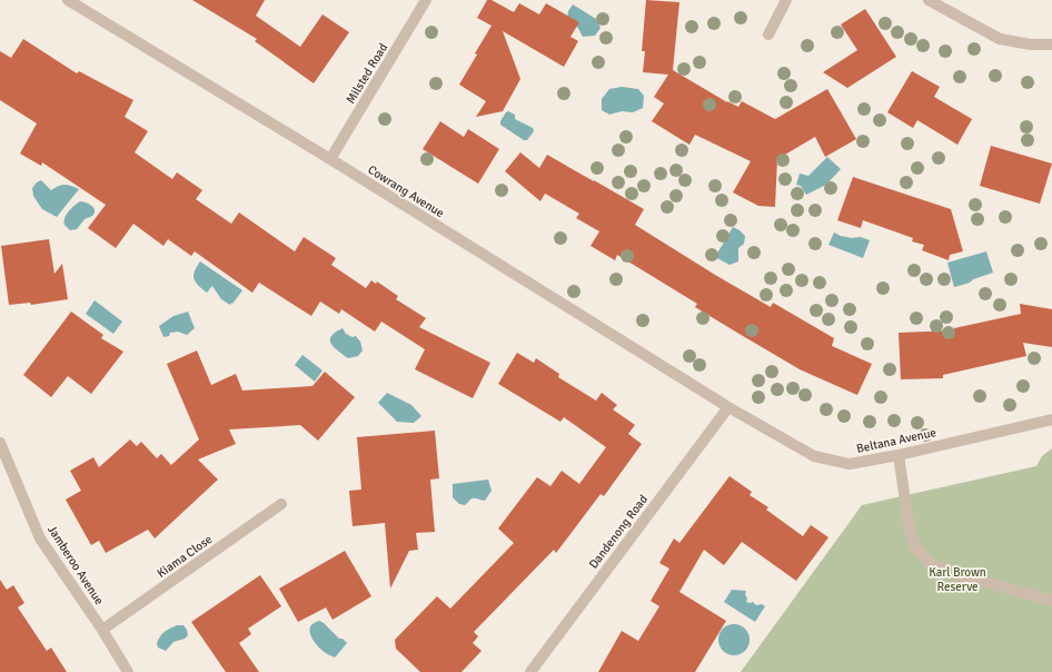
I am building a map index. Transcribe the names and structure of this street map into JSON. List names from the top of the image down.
{
  "streets": {
    "street": [
      "Milsted Road",
      "Cowrang Avenue",
      "Beltana Avenue",
      "Dandenong Road",
      "Kiama Close",
      "Jamberoo Avenue"
    ]
  },
  "crossings": [
    ["Milsted Road", "Cowrang Avenue"],
    ["Cowrang Avenue", "Beltana Avenue"],
    ["Cowrang Avenue", "Dandenong Road"],
    ["Beltana Avenue", "Dandenong Road"],
    ["Kiama Close", "Jamberoo Avenue"]
  ],
  "parks": ["Karl Brown Reserve"]
}
